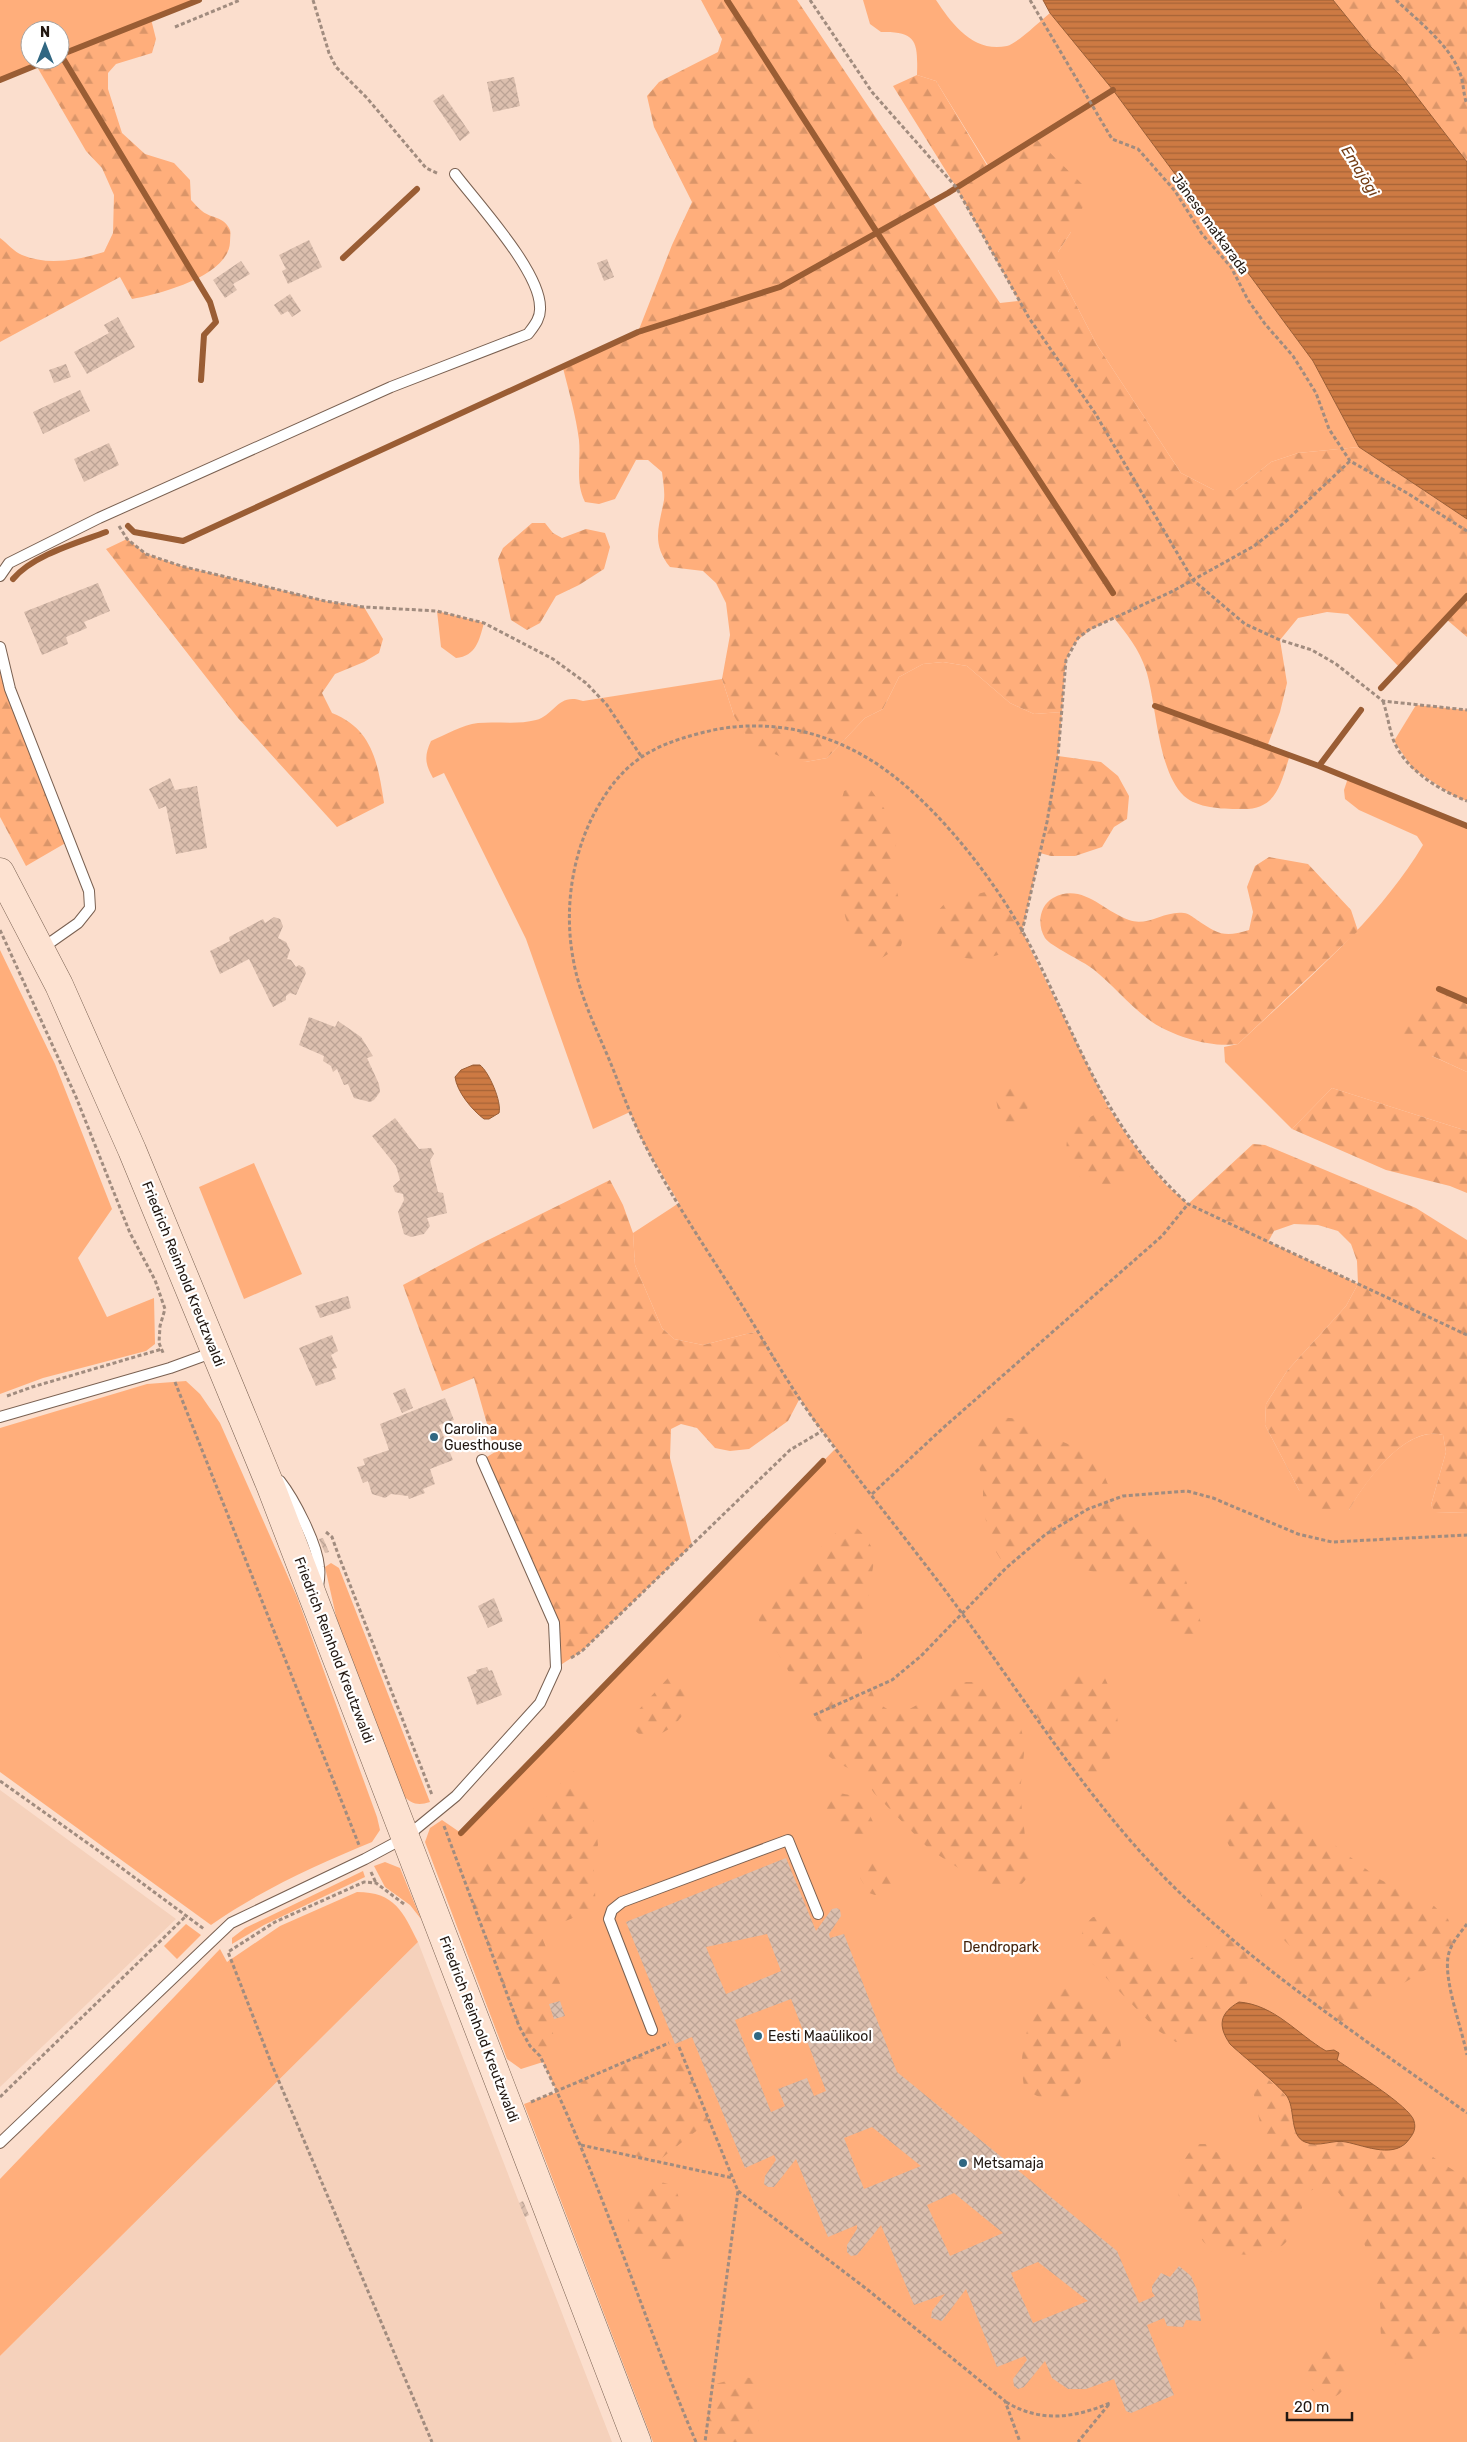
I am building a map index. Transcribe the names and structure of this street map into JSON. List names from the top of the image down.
{
  "streets": {
    "main road": ["Friedrich Reinhold Kreutzwaldi"],
    "path": ["Jänese matkarada"]
  },
  "water": ["Emajõgi"],
  "parks": ["Dendropark"],
  "places": ["Carolina Guesthouse", "Eesti Maaülikool", "Metsamaja"],
  "scale_bar": "20 m",
  "north": "top"
}
